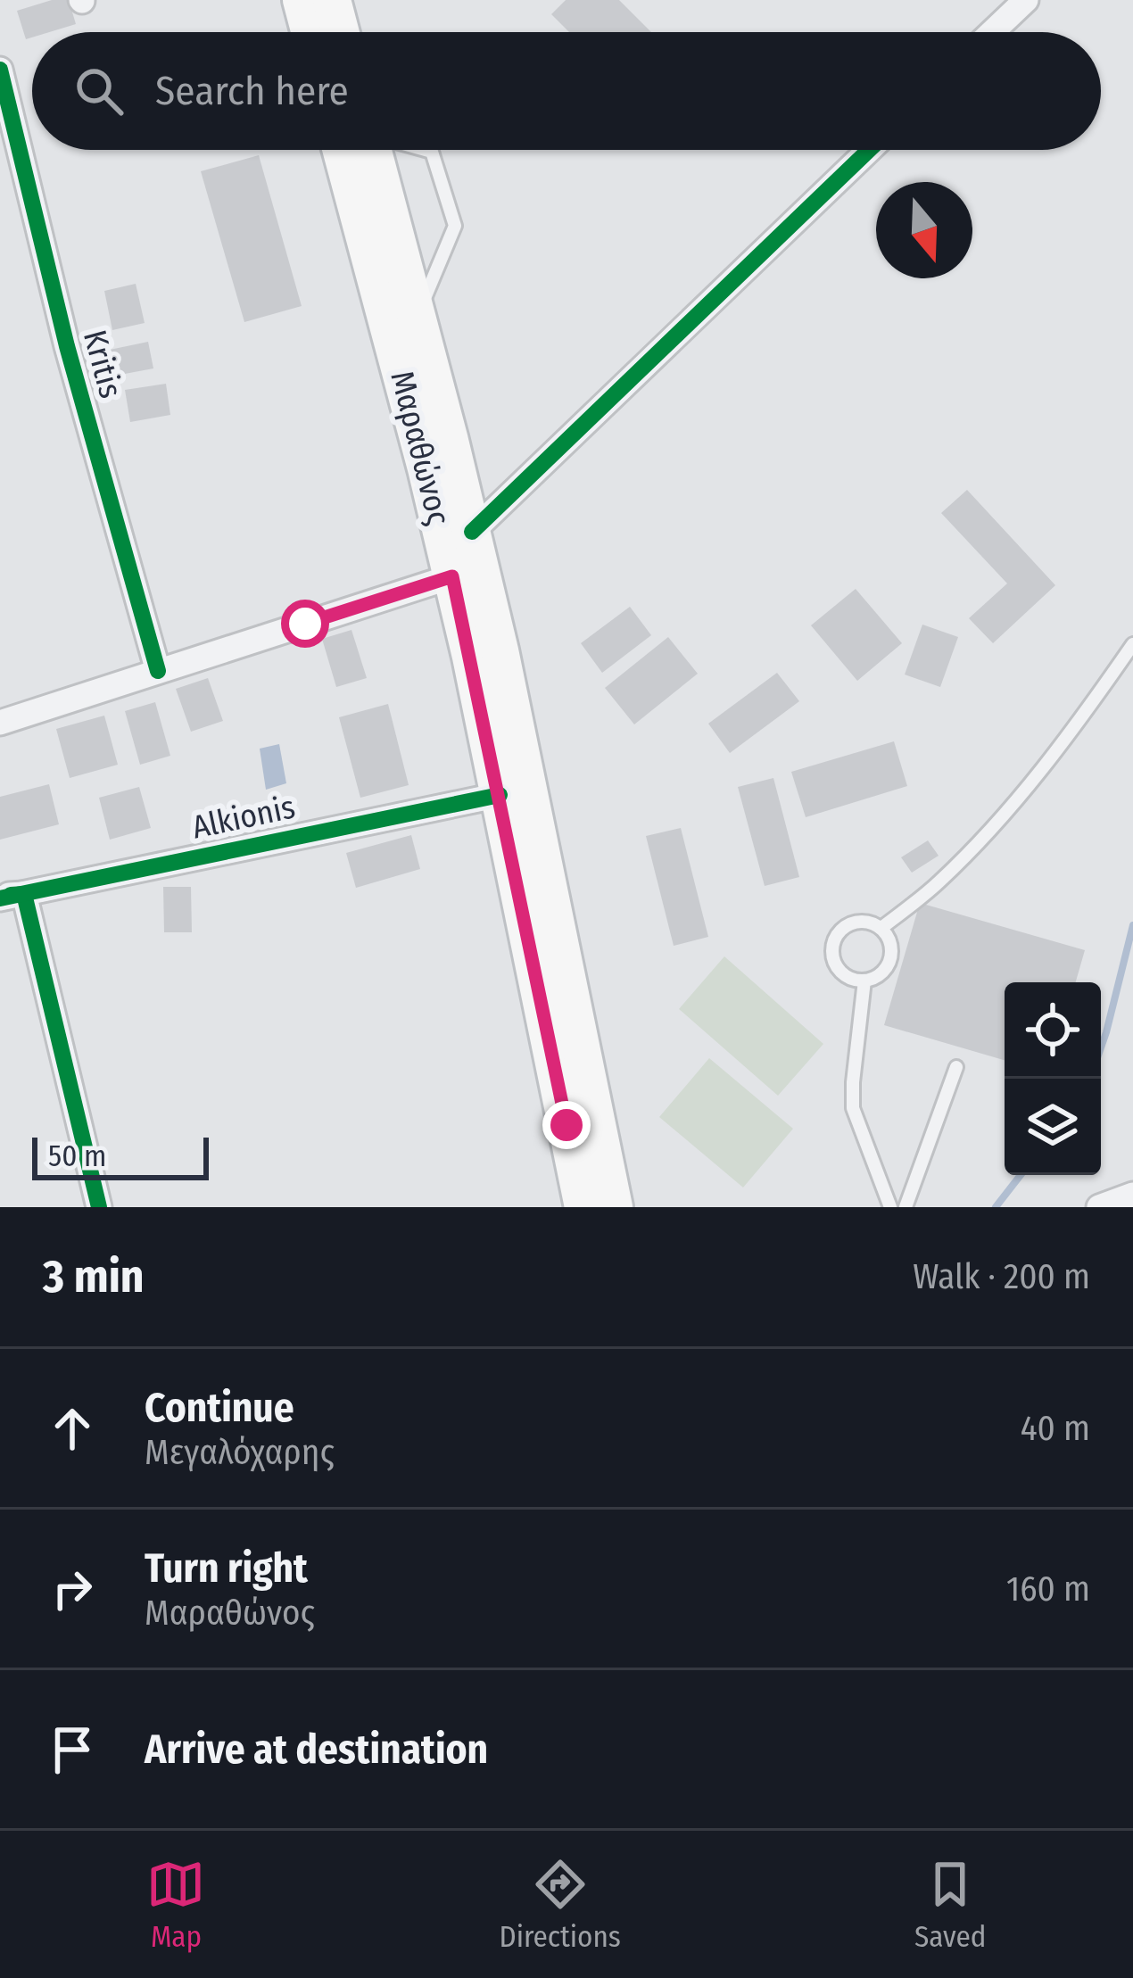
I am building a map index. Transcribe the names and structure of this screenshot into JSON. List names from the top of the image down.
{
  "streets": {
    "main road": ["Μαραθώνος"],
    "street": ["Kritis", "Alkionis"]
  },
  "crossings": [
    ["Μαραθώνος", "Alkionis"]
  ],
  "scale_bar": "50 m",
  "north": "bottom",
  "page": {
    "search": "Search here",
    "scale": "50 m",
    "heading": ["3 min", "Walk · 200 m"],
    "list": [
      ["Continue", "Μεγαλόχαρης", "40 m"],
      ["Turn right", "Μαραθώνος", "160 m"],
      "Arrive at destination"
    ],
    "nav": ["Map", "Directions", "Saved"]
  }
}
